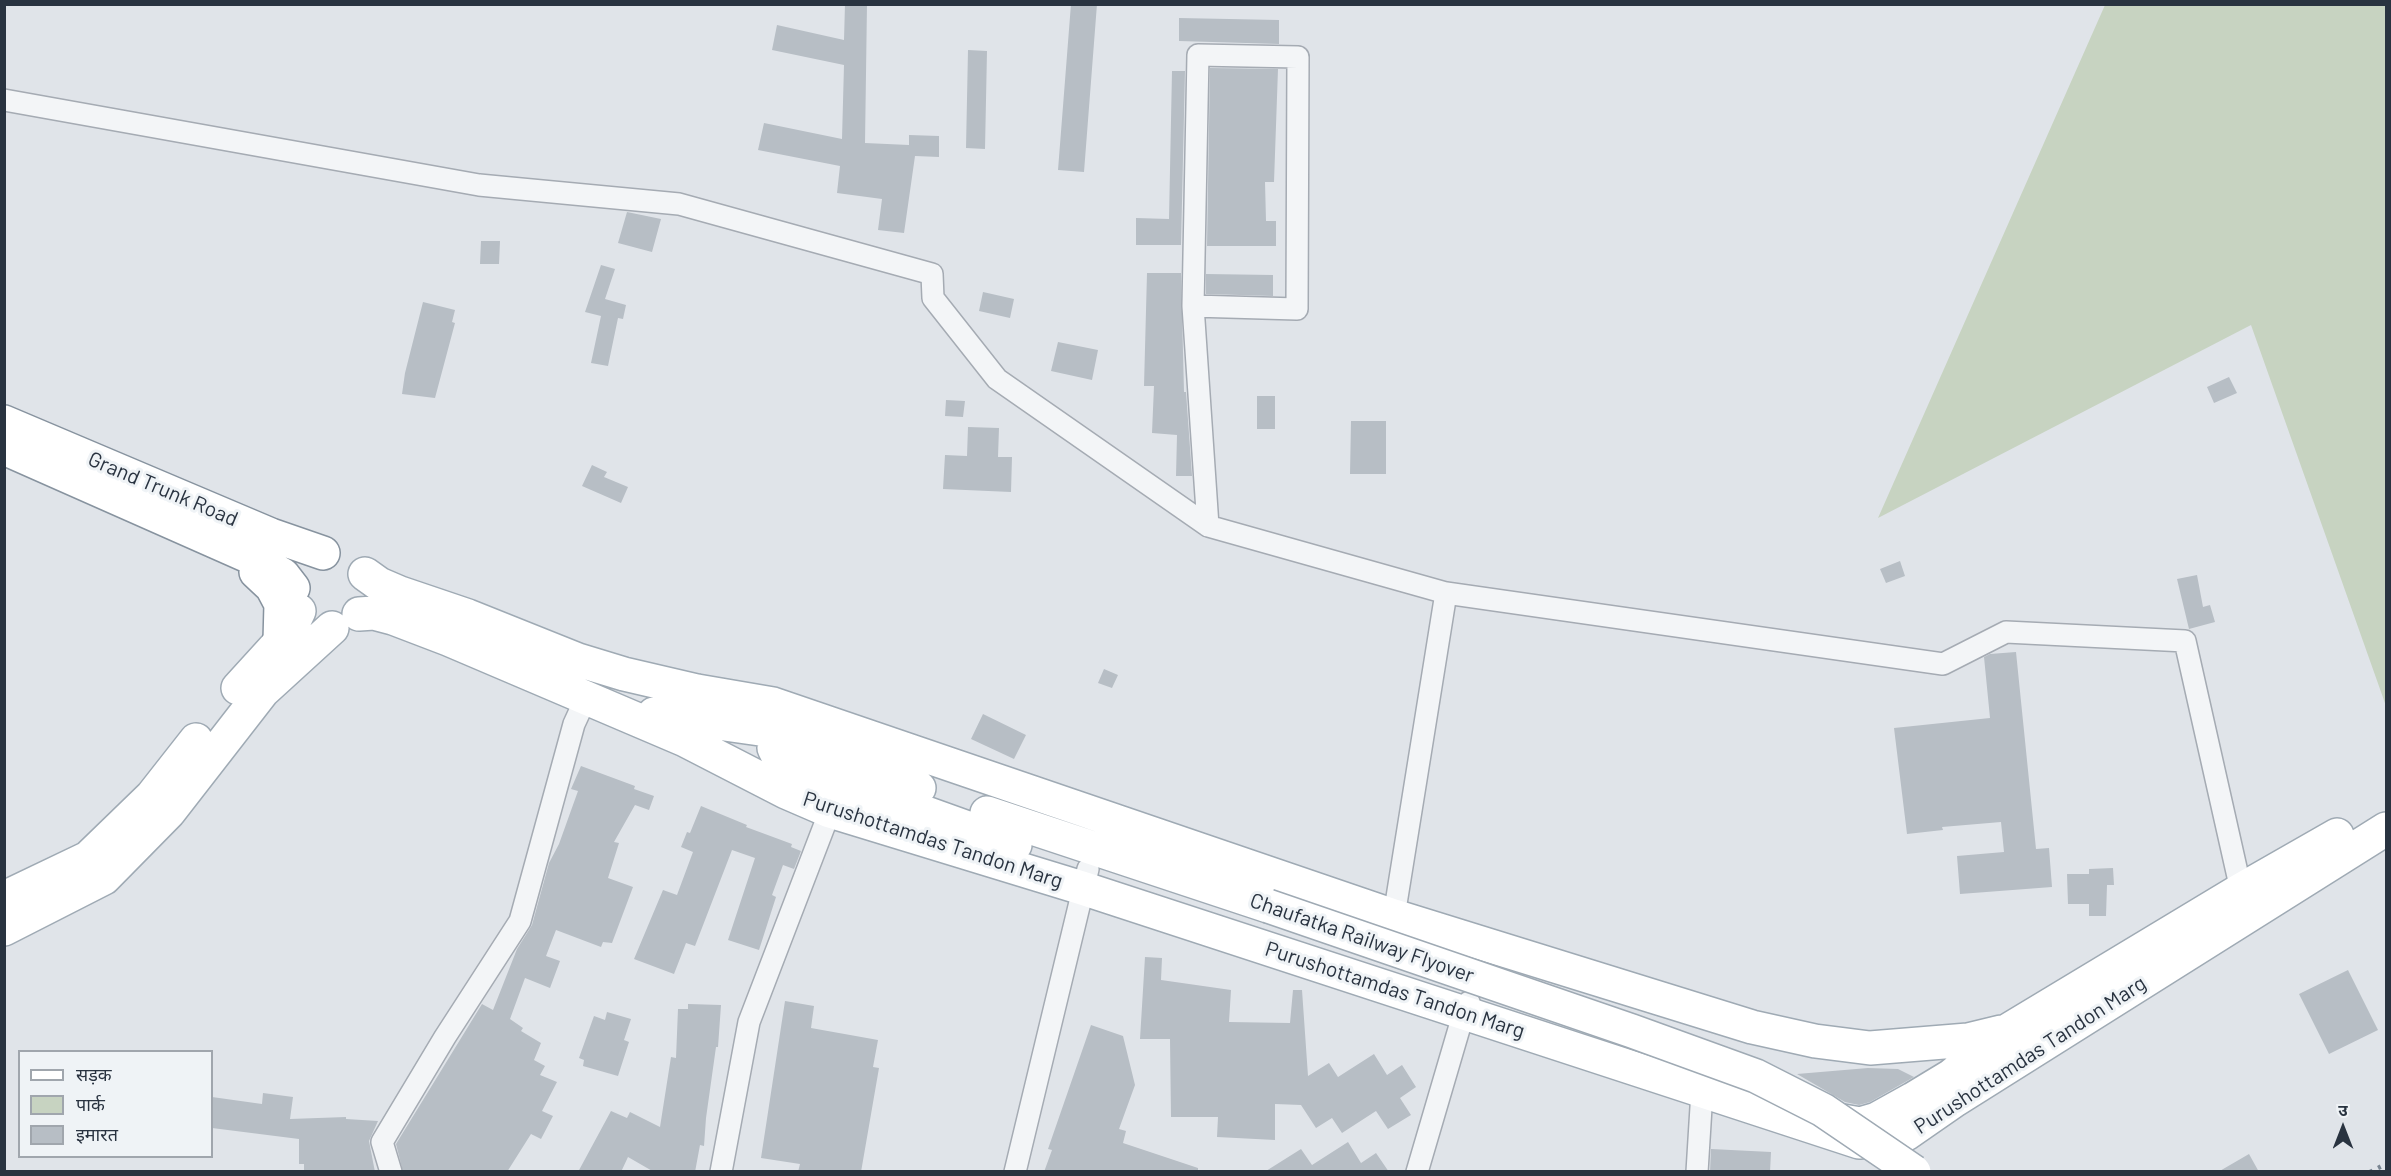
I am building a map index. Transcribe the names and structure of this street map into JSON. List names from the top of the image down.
{
  "streets": {
    "main road": ["Grand Trunk Road", "Purushottamdas Tandon Marg", "Chaufatka Railway Flyover"]
  },
  "crossings": [
    ["Grand Trunk Road", "Purushottamdas Tandon Marg"]
  ],
  "legend": ["सड़क", "पार्क", "इमारत"],
  "north": "top"
}
